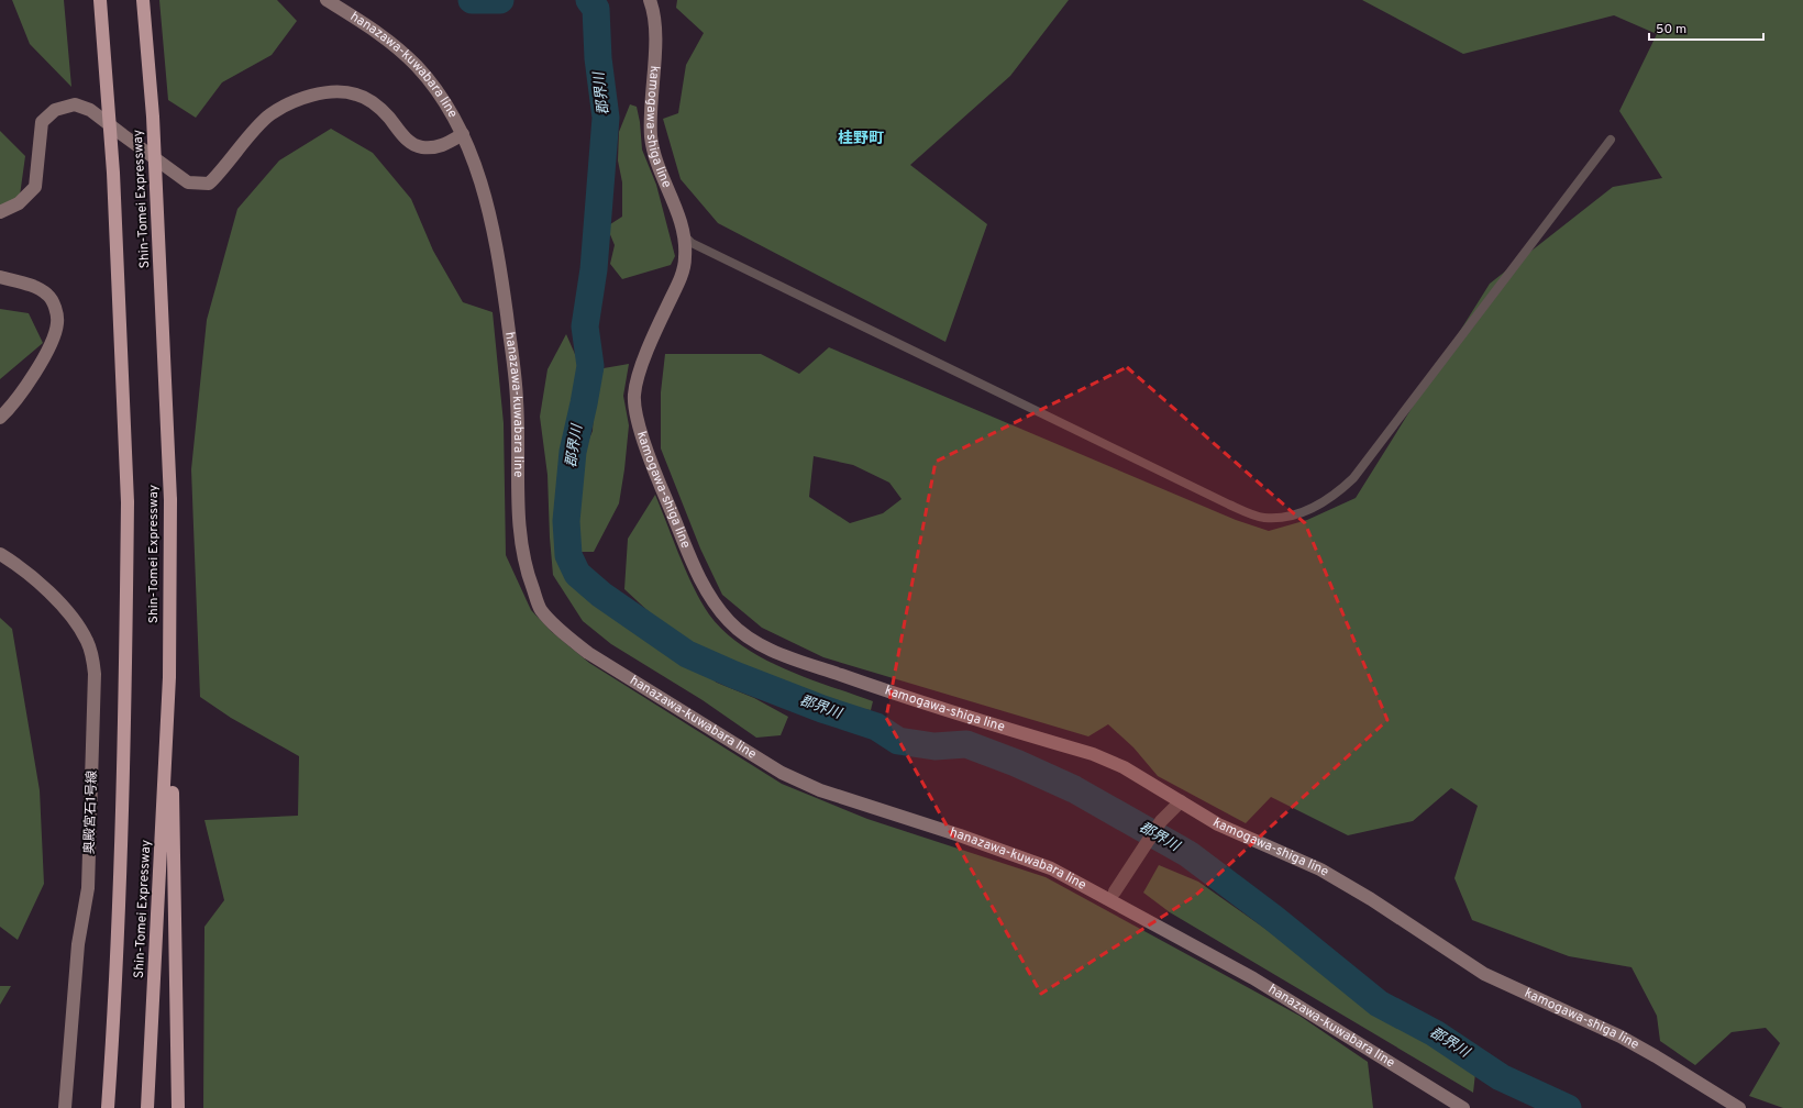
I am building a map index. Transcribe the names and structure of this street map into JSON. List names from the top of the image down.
{
  "streets": {
    "highway": ["Shin-Tomei Expressway"],
    "main road": ["hanazawa-kuwabara line", "kamogawa-shiga line", "奥殿宮石1号線"]
  },
  "districts": ["桂野町"],
  "water": ["郡界川"],
  "scale_bar": "50 m"
}
